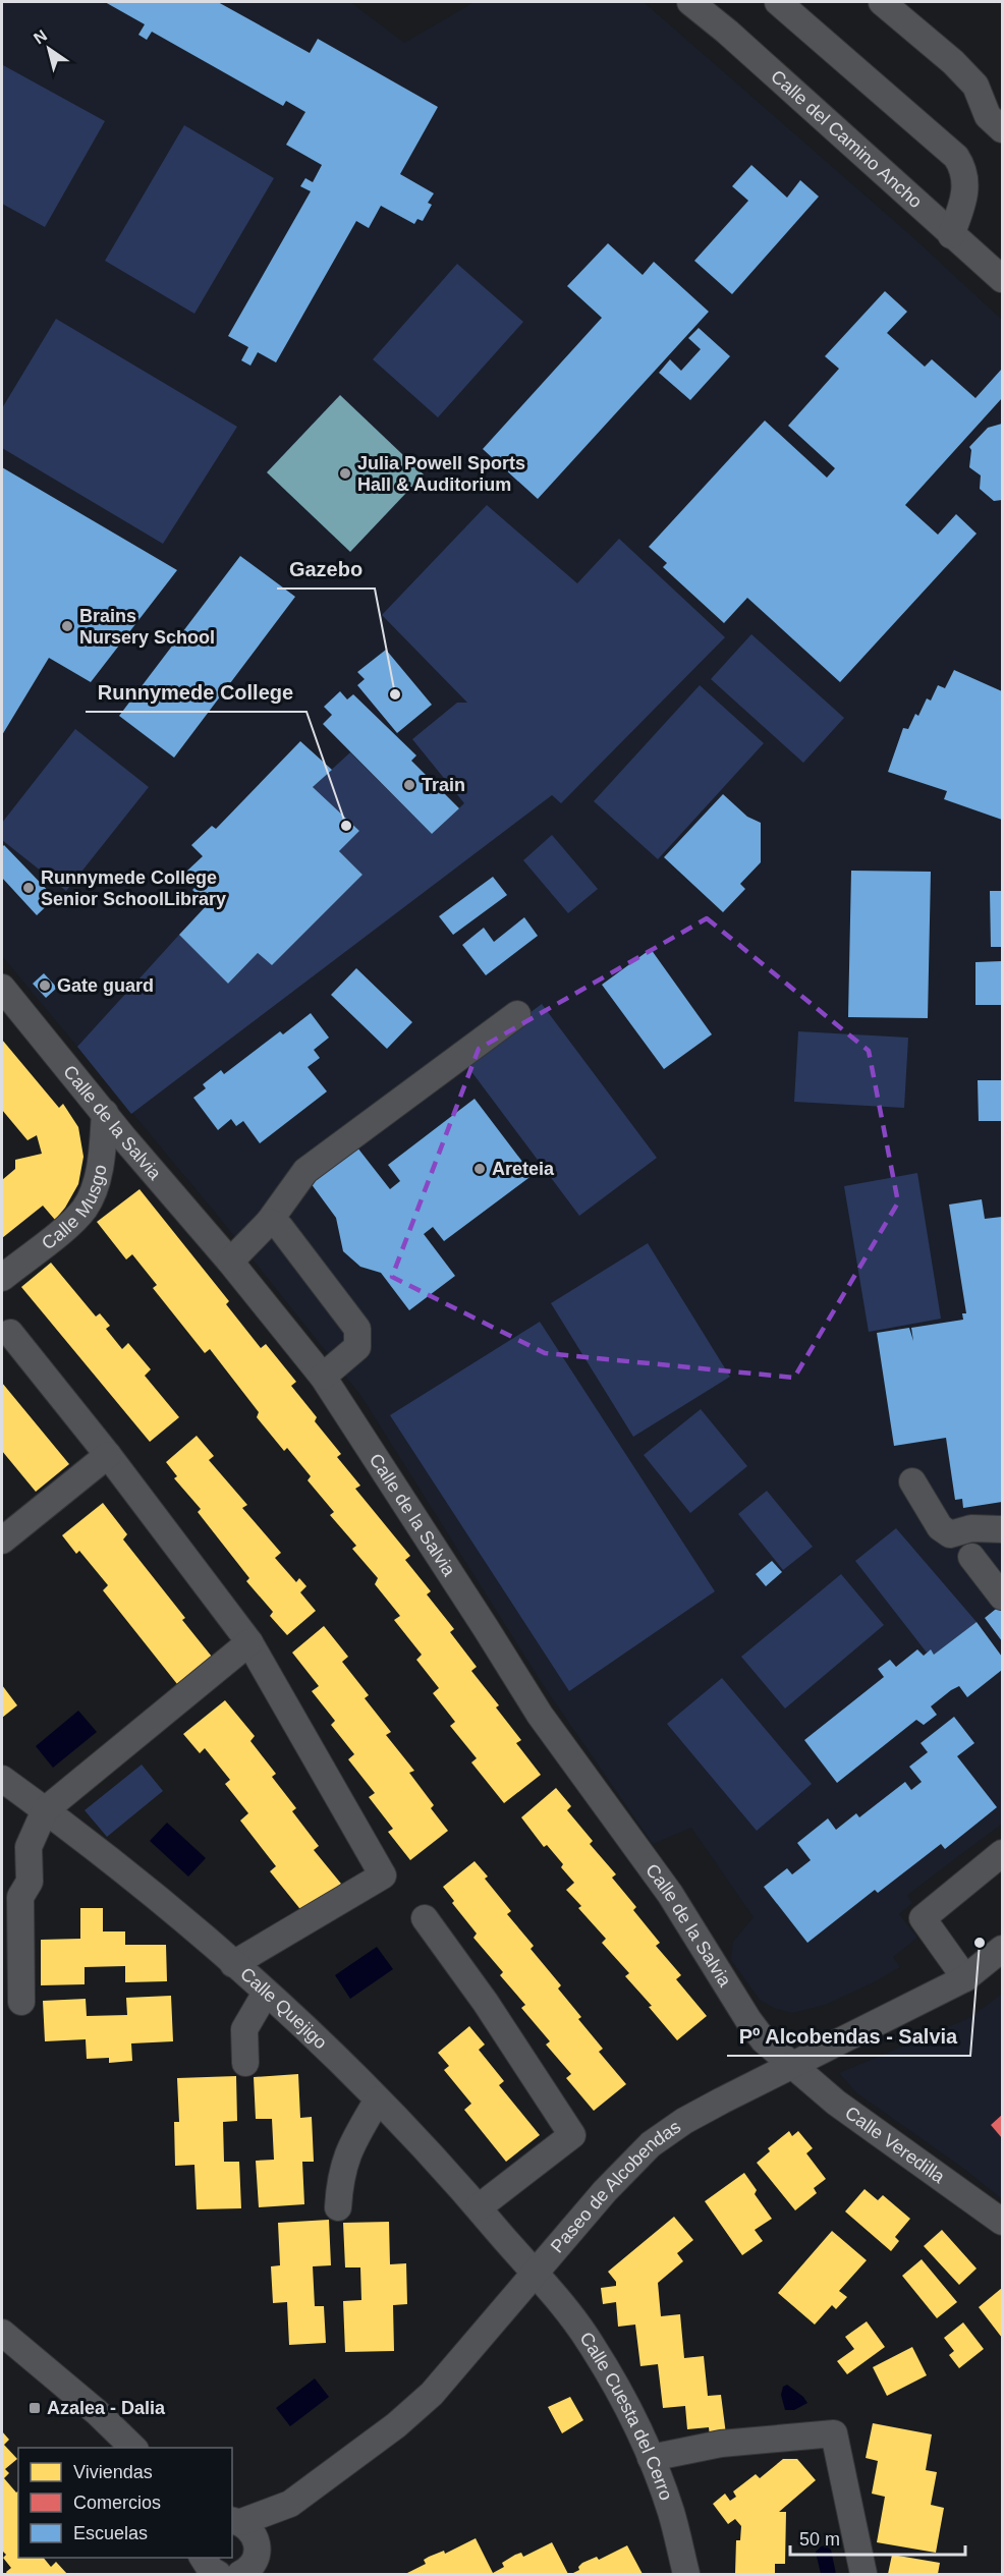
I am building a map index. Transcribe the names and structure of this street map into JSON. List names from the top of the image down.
{
  "streets": {
    "street": [
      "Calle del Camino Ancho",
      "Calle de la Salvia",
      "Calle Musgo",
      "Calle Quejigo",
      "Calle Veredilla",
      "Paseo de Alcobendas",
      "Calle Cuesta del Cerro"
    ]
  },
  "crossings": [
    ["Calle de la Salvia", "Calle Musgo"],
    ["Calle de la Salvia", "Calle Veredilla"],
    ["Calle de la Salvia", "Paseo de Alcobendas"],
    ["Calle Quejigo", "Paseo de Alcobendas"],
    ["Calle Quejigo", "Calle Cuesta del Cerro"],
    ["Calle Veredilla", "Paseo de Alcobendas"],
    ["Paseo de Alcobendas", "Calle Cuesta del Cerro"]
  ],
  "places": {
    "other": [
      "Julia Powell Sports Hall & Auditorium",
      "Brains Nursery School",
      "Gazebo",
      "Train",
      "Runnymede College",
      "Runnymede College Senior SchoolLibrary",
      "Gate guard",
      "Areteia",
      "Pº Alcobendas - Salvia"
    ],
    "transit": ["Azalea - Dalia"]
  },
  "legend": ["Viviendas", "Comercios", "Escuelas"],
  "scale_bar": "50 m",
  "north": "top left"
}
